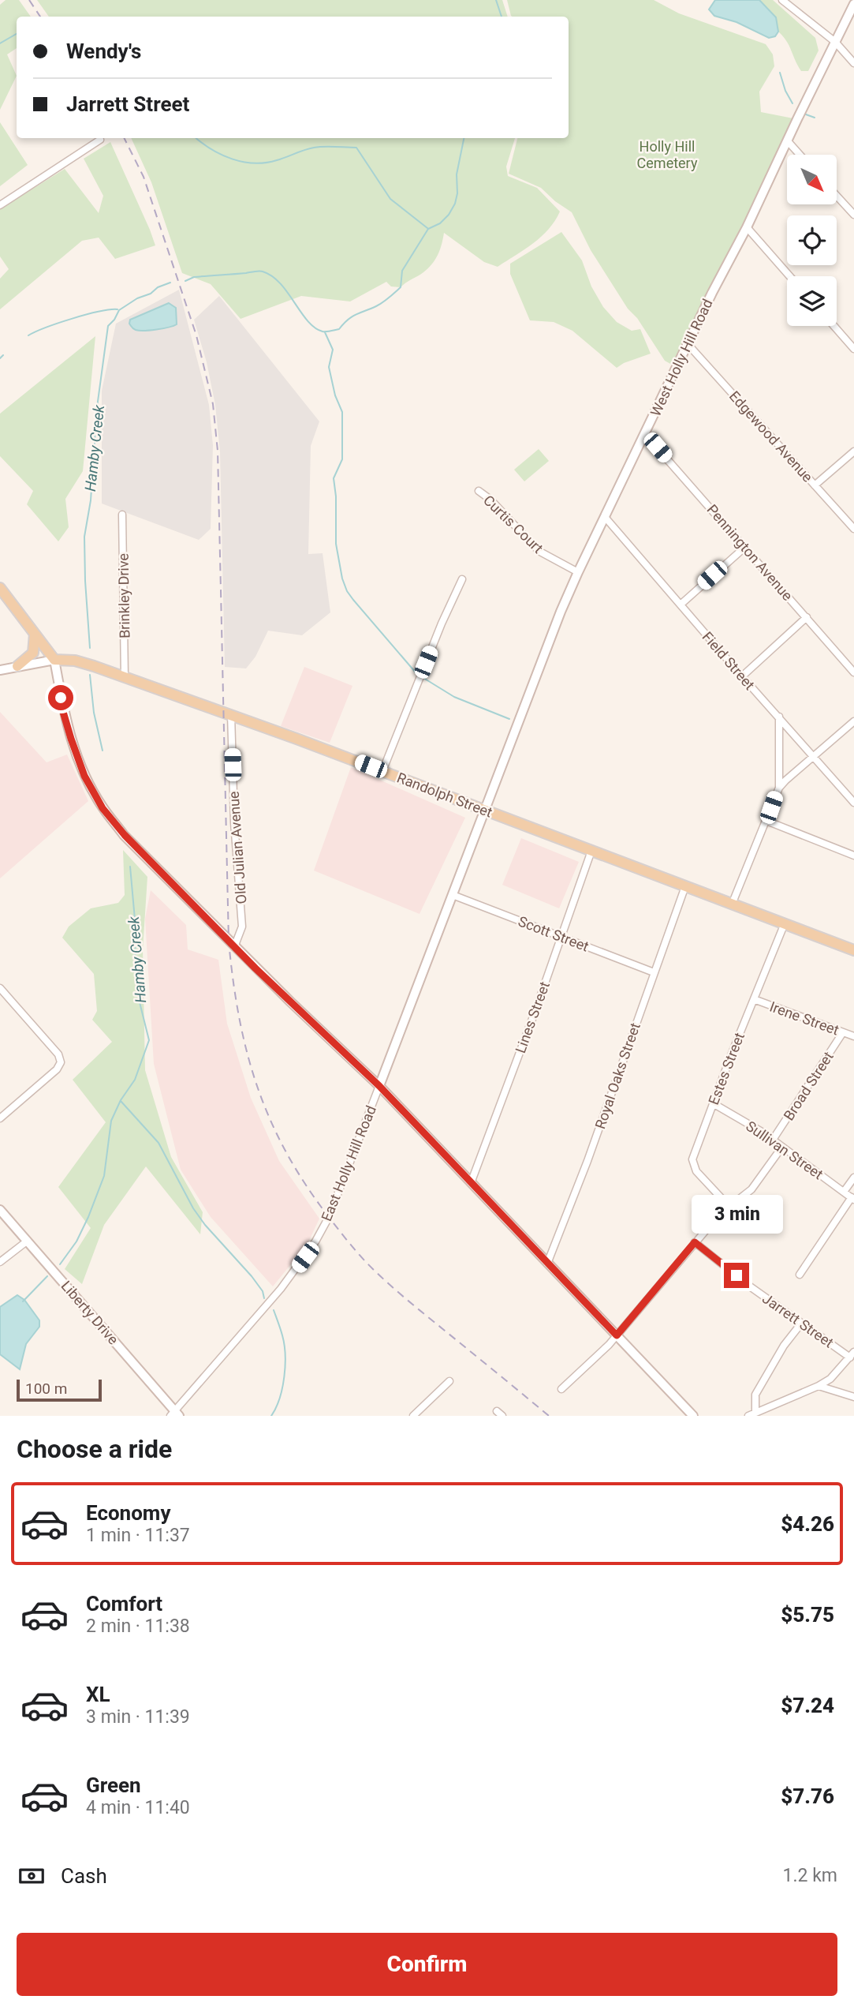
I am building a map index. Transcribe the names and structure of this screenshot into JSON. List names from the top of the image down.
{
  "streets": {
    "main road": ["Randolph Street"],
    "street": [
      "West Holly Hill Road",
      "Edgewood Avenue",
      "Curtis Court",
      "Pennington Avenue",
      "Brinkley Drive",
      "Field Street",
      "Old Julian Avenue",
      "Scott Street",
      "Lines Street",
      "Irene Street",
      "Estes Street",
      "Royal Oaks Street",
      "Broad Street",
      "Sullivan Street",
      "East Holly Hill Road",
      "Liberty Drive",
      "Jarrett Street"
    ]
  },
  "crossings": [
    ["West Holly Hill Road", "Edgewood Avenue"],
    ["West Holly Hill Road", "Curtis Court"],
    ["West Holly Hill Road", "Pennington Avenue"],
    ["West Holly Hill Road", "Field Street"],
    ["West Holly Hill Road", "Randolph Street"],
    ["West Holly Hill Road", "East Holly Hill Road"],
    ["Brinkley Drive", "Randolph Street"],
    ["Randolph Street", "Old Julian Avenue"],
    ["Randolph Street", "Lines Street"],
    ["Randolph Street", "Estes Street"],
    ["Randolph Street", "Royal Oaks Street"],
    ["Randolph Street", "East Holly Hill Road"],
    ["Scott Street", "Lines Street"],
    ["Scott Street", "Royal Oaks Street"],
    ["Scott Street", "East Holly Hill Road"],
    ["Irene Street", "Estes Street"],
    ["Irene Street", "Broad Street"],
    ["Estes Street", "Sullivan Street"],
    ["Broad Street", "Sullivan Street"],
    ["East Holly Hill Road", "Liberty Drive"]
  ],
  "water": ["Hamby Creek"],
  "parks": ["Holly Hill Cemetery"],
  "scale_bar": "100 m",
  "north": "bottom right",
  "page": {
    "banner": ["Wendy's", "Jarrett Street"],
    "bubble": "3 min",
    "scale": "100 m",
    "heading": "Choose a ride",
    "list": [
      {
        "name": "Economy",
        "note": "1 min · 11:37",
        "value": "$4.26"
      },
      {
        "name": "Comfort",
        "note": "2 min · 11:38",
        "value": "$5.75"
      },
      {
        "name": "XL",
        "note": "3 min · 11:39",
        "value": "$7.24"
      },
      {
        "name": "Green",
        "note": "4 min · 11:40",
        "value": "$7.76"
      }
    ],
    "pay": ["Cash", "1.2 km"],
    "buttons": "Confirm"
  }
}
